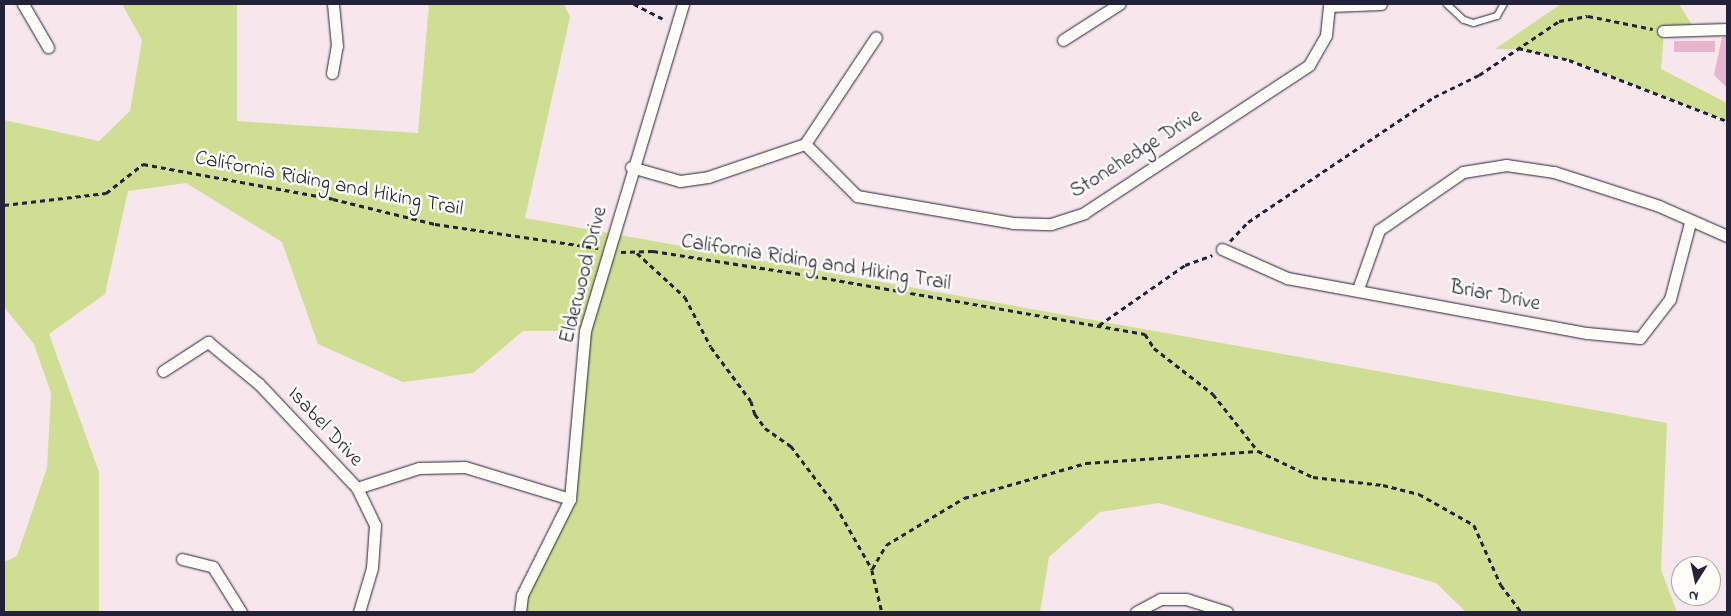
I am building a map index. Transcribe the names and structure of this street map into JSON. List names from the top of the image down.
{
  "streets": {
    "street": [
      "Stonehedge Drive",
      "Elderwood Drive",
      "Briar Drive",
      "Isabel Drive"
    ],
    "path": ["California Riding and Hiking Trail"]
  },
  "crossings": [
    ["California Riding and Hiking Trail", "Elderwood Drive"]
  ],
  "north": "bottom"
}
